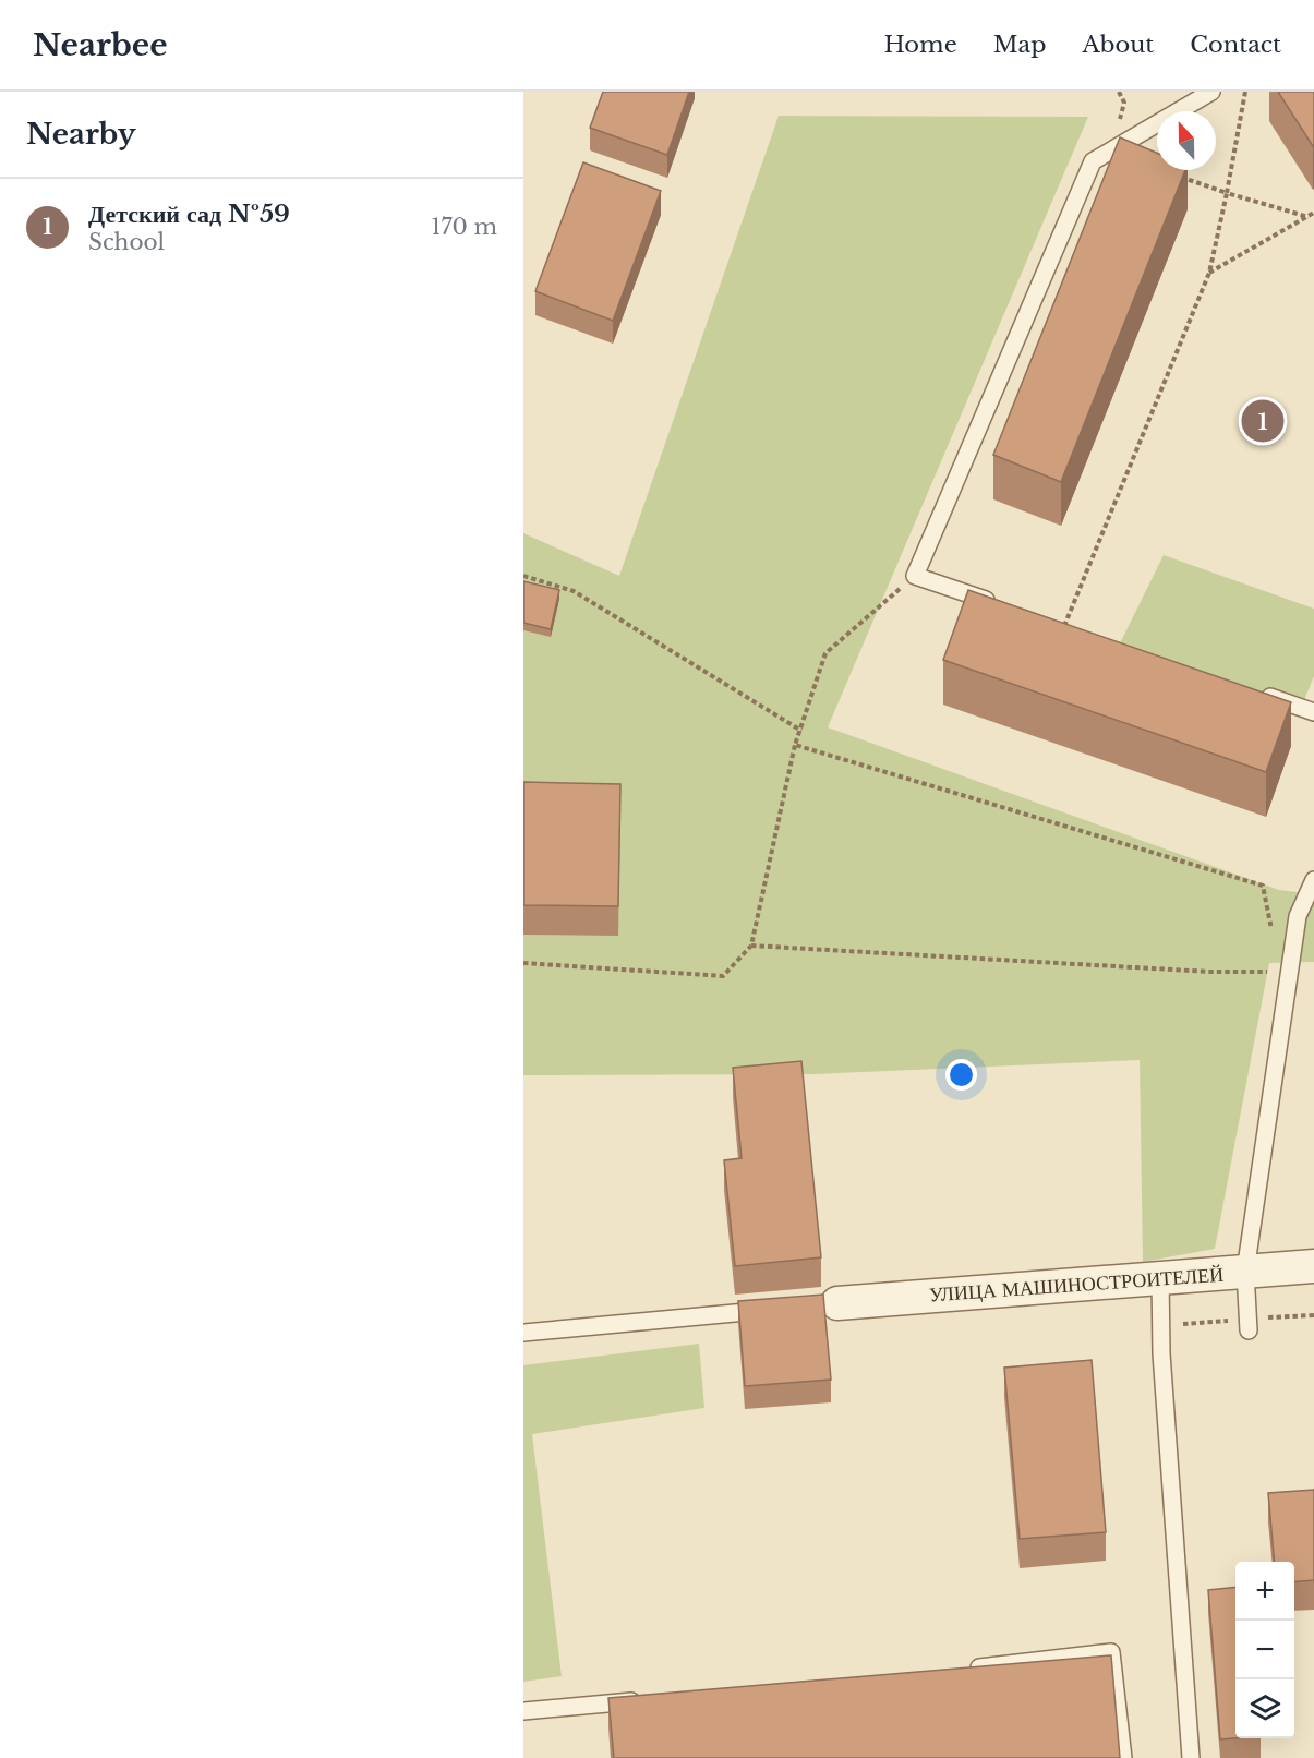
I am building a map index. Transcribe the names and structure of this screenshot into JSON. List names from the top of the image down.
{
  "streets": {
    "street": ["УЛИЦА МАШИНОСТРОИТЕЛЕЙ"]
  },
  "north": "top",
  "page": {
    "header": "Nearbee",
    "nav": [
      "Home",
      "Map",
      "About",
      "Contact"
    ],
    "heading": "Nearby",
    "list": [
      {
        "mark": "1",
        "name": "Детский сад №59",
        "note": "School",
        "value": "170 m"
      }
    ],
    "pins": "1",
    "map_buttons": ["+", "−"]
  }
}
